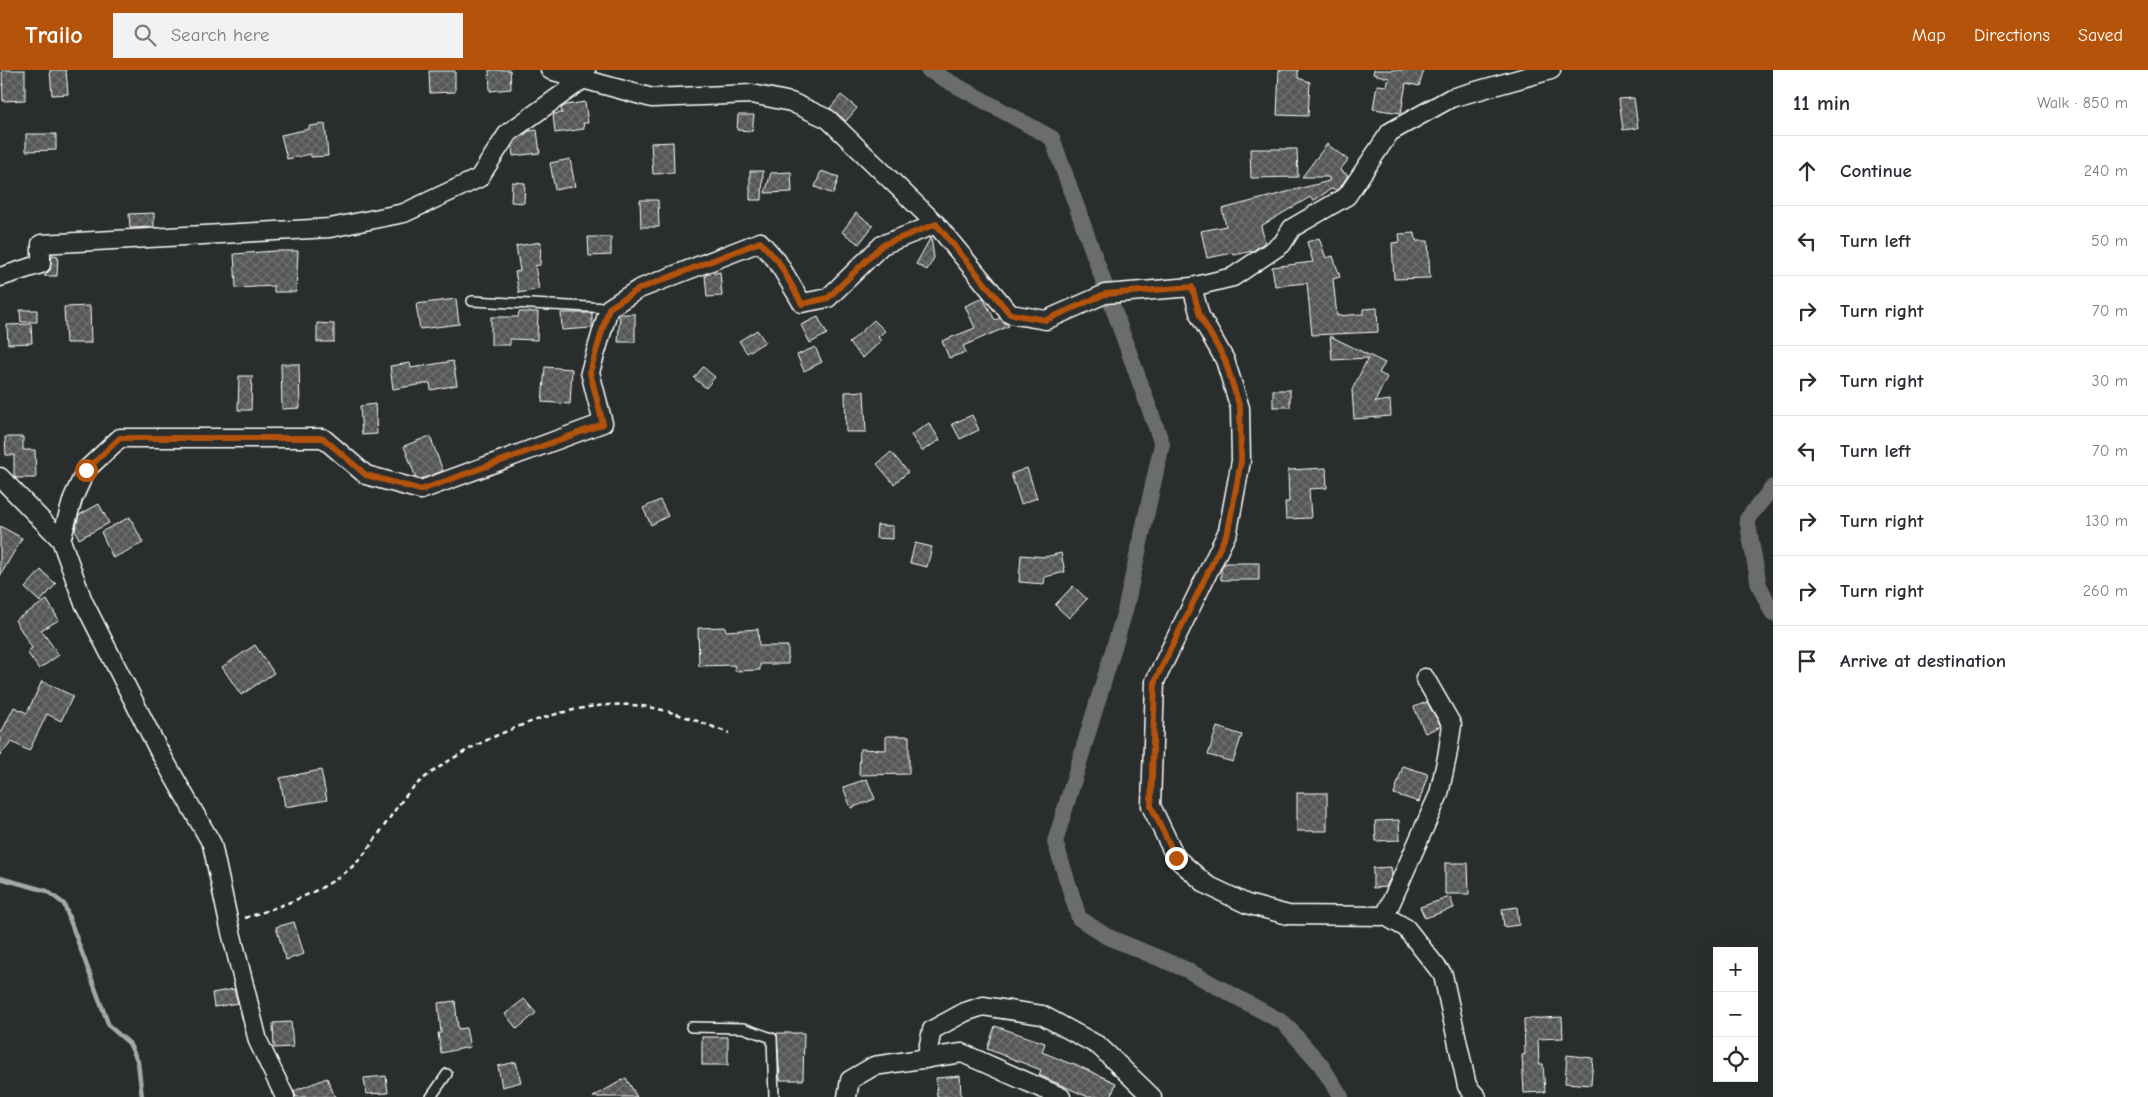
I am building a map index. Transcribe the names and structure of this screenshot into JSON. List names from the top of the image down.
{
  "page": {
    "header": "Trailo",
    "search": "Search here",
    "nav": ["Map", "Directions", "Saved"],
    "heading": ["11 min", "Walk · 850 m"],
    "list": [
      ["Continue", "240 m"],
      ["Turn left", "50 m"],
      ["Turn right", "70 m"],
      ["Turn right", "30 m"],
      ["Turn left", "70 m"],
      ["Turn right", "130 m"],
      ["Turn right", "260 m"],
      "Arrive at destination"
    ],
    "map_buttons": ["+", "−"]
  }
}
